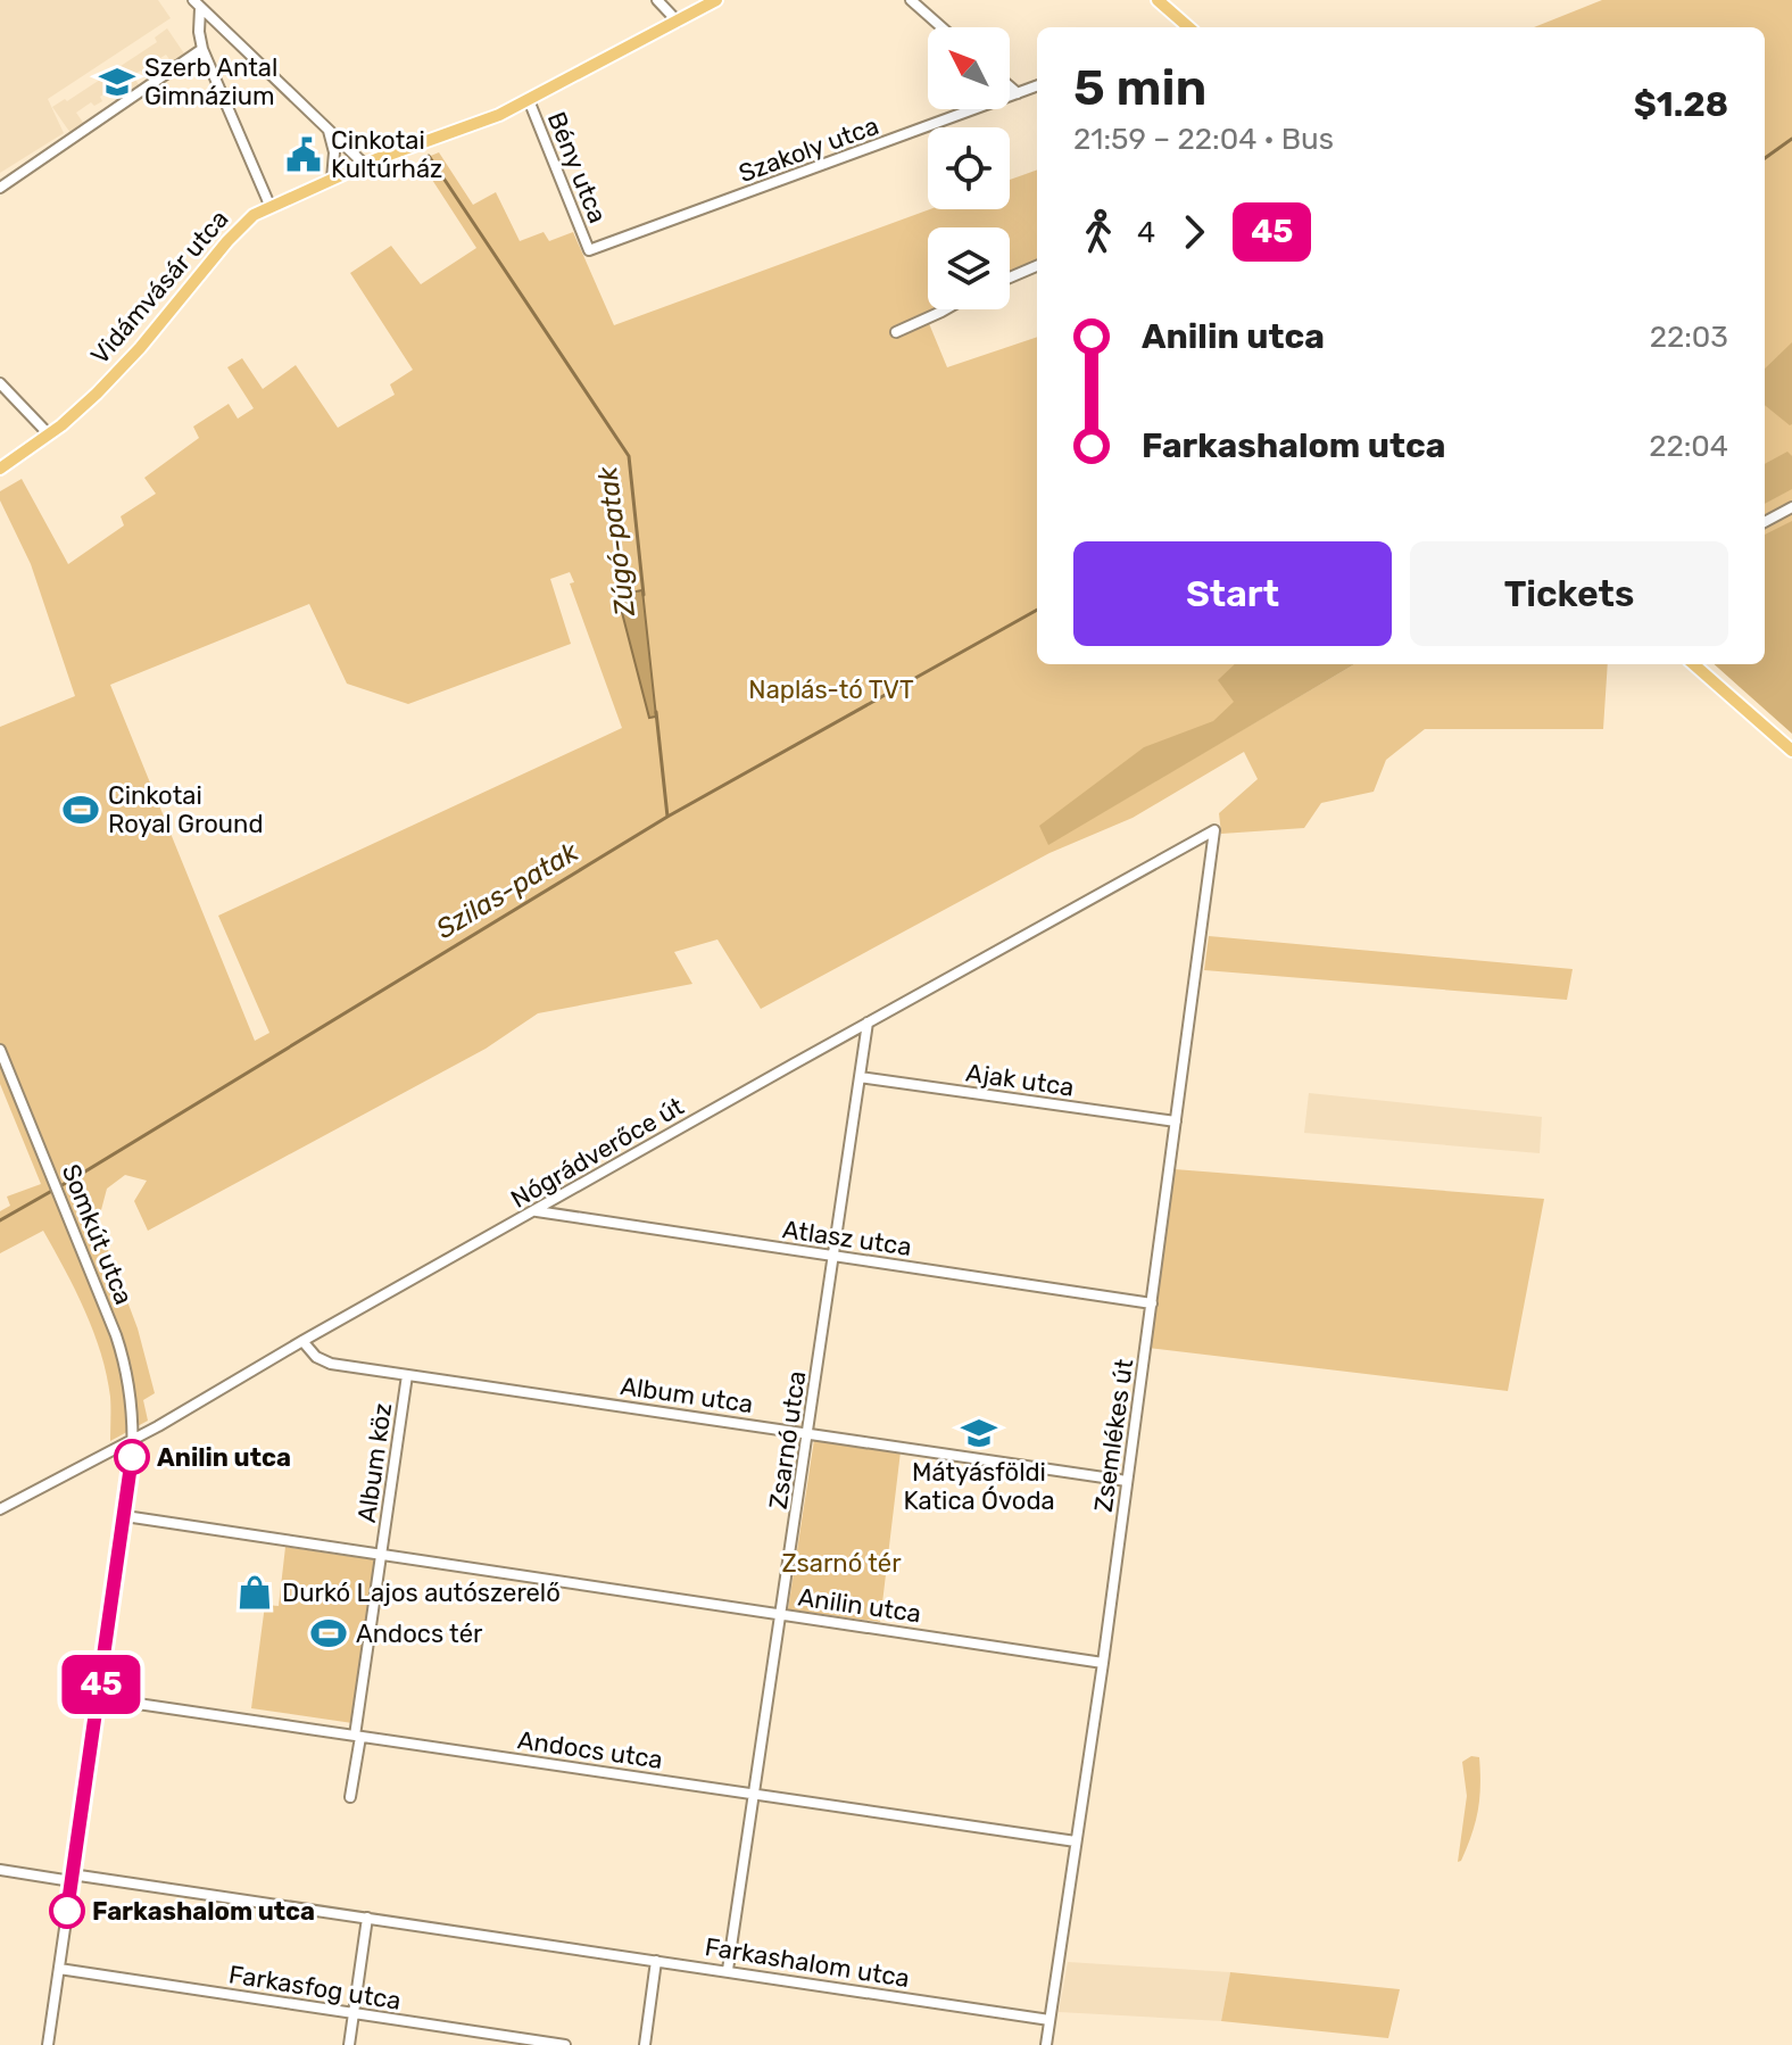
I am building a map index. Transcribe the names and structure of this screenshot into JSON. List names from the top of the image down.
{
  "streets": {
    "main road": ["Vidámvásár utca"],
    "street": [
      "Szakoly utca",
      "Bény utca",
      "Ajak utca",
      "Nógrádverőce út",
      "Somkút utca",
      "Atlasz utca",
      "Album utca",
      "Zsemlékes út",
      "Zsarnó utca",
      "Album köz",
      "Anilin utca",
      "Andocs utca",
      "Farkashalom utca",
      "Farkasfog utca"
    ]
  },
  "crossings": [
    ["Szakoly utca", "Bény utca"],
    ["Bény utca", "Vidámvásár utca"],
    ["Ajak utca", "Zsemlékes út"],
    ["Ajak utca", "Zsarnó utca"],
    ["Nógrádverőce út", "Somkút utca"],
    ["Nógrádverőce út", "Atlasz utca"],
    ["Nógrádverőce út", "Album utca"],
    ["Nógrádverőce út", "Zsemlékes út"],
    ["Nógrádverőce út", "Zsarnó utca"],
    ["Somkút utca", "Anilin utca"],
    ["Somkút utca", "Andocs utca"],
    ["Somkút utca", "Farkashalom utca"],
    ["Somkút utca", "Farkasfog utca"],
    ["Atlasz utca", "Zsemlékes út"],
    ["Atlasz utca", "Zsarnó utca"],
    ["Album utca", "Zsemlékes út"],
    ["Album utca", "Zsarnó utca"],
    ["Album utca", "Album köz"],
    ["Zsemlékes út", "Anilin utca"],
    ["Zsemlékes út", "Andocs utca"],
    ["Zsemlékes út", "Farkashalom utca"],
    ["Zsarnó utca", "Anilin utca"],
    ["Zsarnó utca", "Andocs utca"],
    ["Zsarnó utca", "Farkashalom utca"],
    ["Album köz", "Anilin utca"]
  ],
  "water": ["Zúgó-patak", "Szilas-patak"],
  "parks": ["Naplás-tó TVT", "Zsarnó tér"],
  "places": {
    "school or university": ["Szerb Antal Gimnázium", "Mátyásföldi Katica Óvoda"],
    "public building": ["Cinkotai Kultúrház"],
    "sports": ["Cinkotai Royal Ground", "Andocs tér"],
    "other": ["Anilin utca", "Farkashalom utca"],
    "shop": ["Durkó Lajos autószerelő"]
  },
  "lines": ["bus line 45"],
  "north": "top left",
  "page": {
    "on_map": "45",
    "heading": ["5 min", "21:59 – 22:04 · Bus", "$1.28"],
    "legs": ["4", "45"],
    "list": [
      {
        "name": "Anilin utca",
        "value": "22:03"
      },
      {
        "name": "Farkashalom utca",
        "value": "22:04"
      }
    ],
    "buttons": ["Start", "Tickets"]
  }
}
